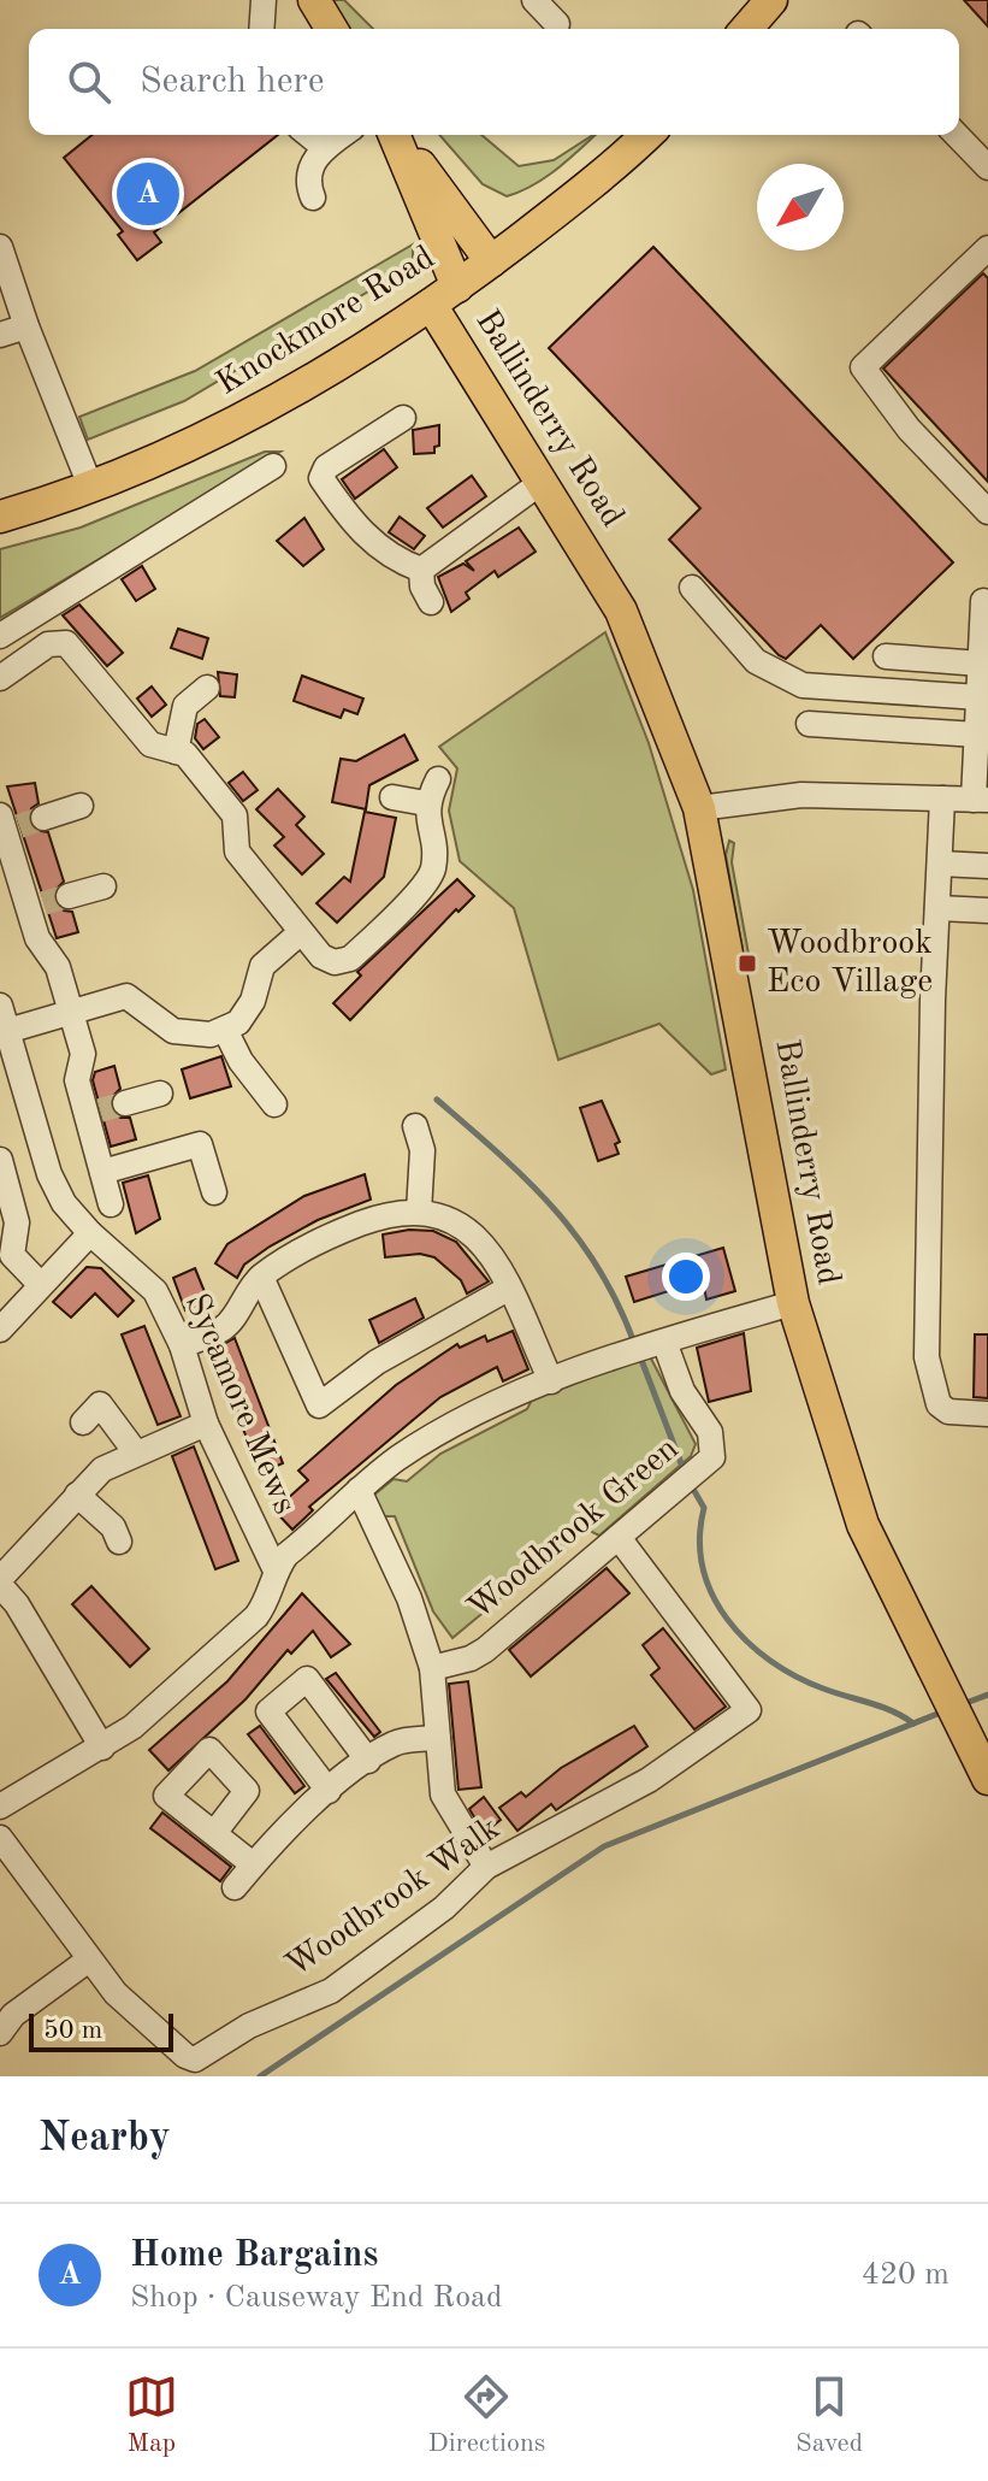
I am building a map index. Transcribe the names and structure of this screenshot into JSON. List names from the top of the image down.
{
  "streets": {
    "main road": ["Knockmore Road", "Ballinderry Road"],
    "street": ["Sycamore Mews", "Woodbrook Green", "Woodbrook Walk"]
  },
  "crossings": [
    ["Knockmore Road", "Ballinderry Road"],
    ["Woodbrook Green", "Woodbrook Walk"]
  ],
  "places": {
    "transit": ["Woodbrook Eco Village"]
  },
  "scale_bar": "50 m",
  "north": "bottom left",
  "page": {
    "search": "Search here",
    "pins": "A",
    "scale": "50 m",
    "heading": "Nearby",
    "list": [
      {
        "mark": "A",
        "name": "Home Bargains",
        "note": "Shop · Causeway End Road",
        "value": "420 m"
      }
    ],
    "nav": ["Map", "Directions", "Saved"]
  }
}
